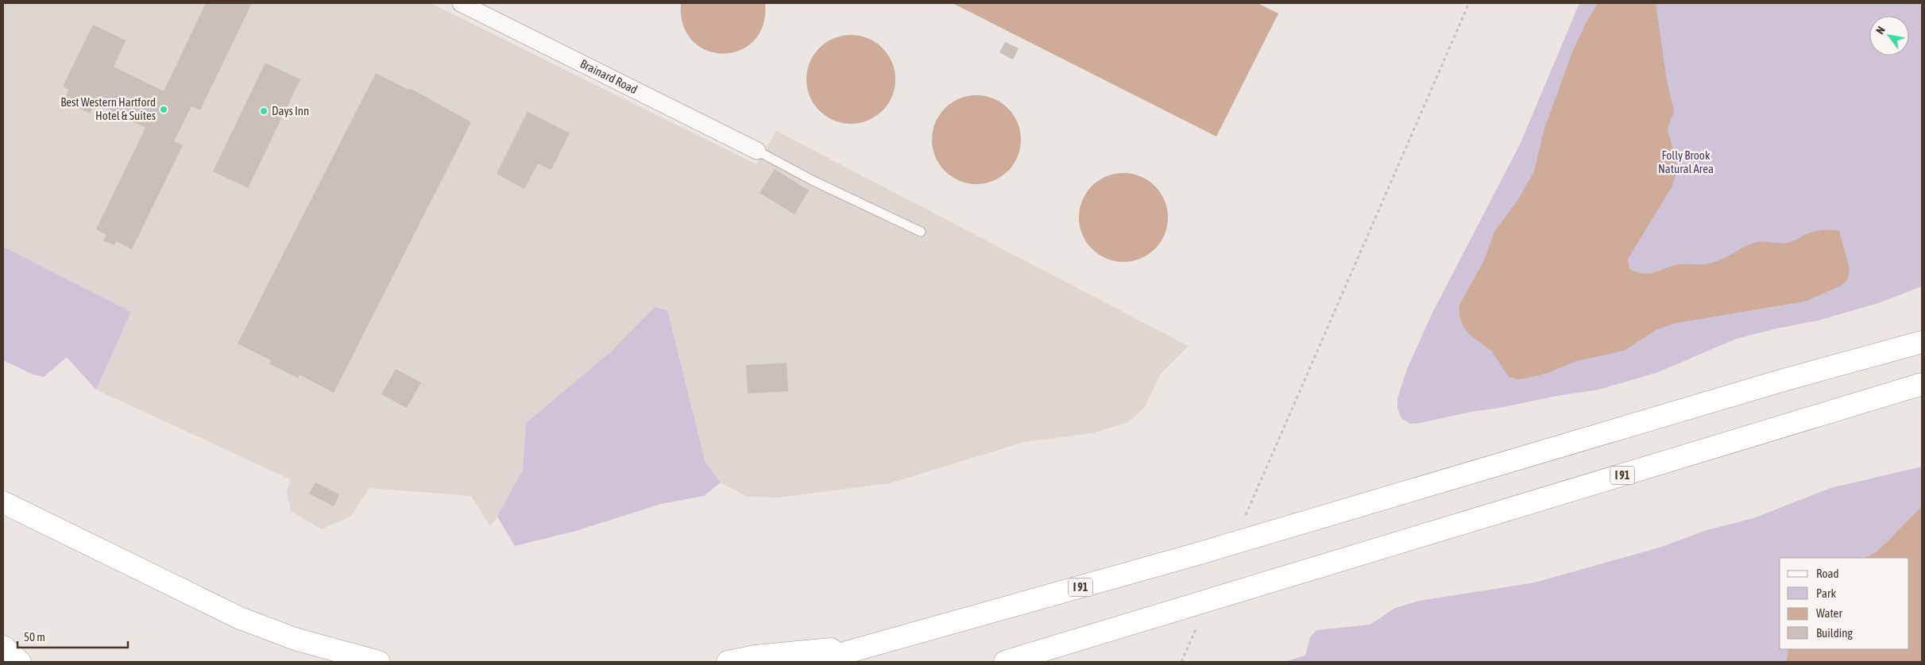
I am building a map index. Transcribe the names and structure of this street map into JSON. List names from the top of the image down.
{
  "streets": {
    "highway": ["I 91"],
    "street": ["Brainard Road"]
  },
  "parks": ["Folly Brook Natural Area"],
  "places": ["Best Western Hartford Hotel & Suites", "Days Inn"],
  "legend": [
    "Road",
    "Park",
    "Water",
    "Building"
  ],
  "scale_bar": "50 m",
  "north": "top left"
}
